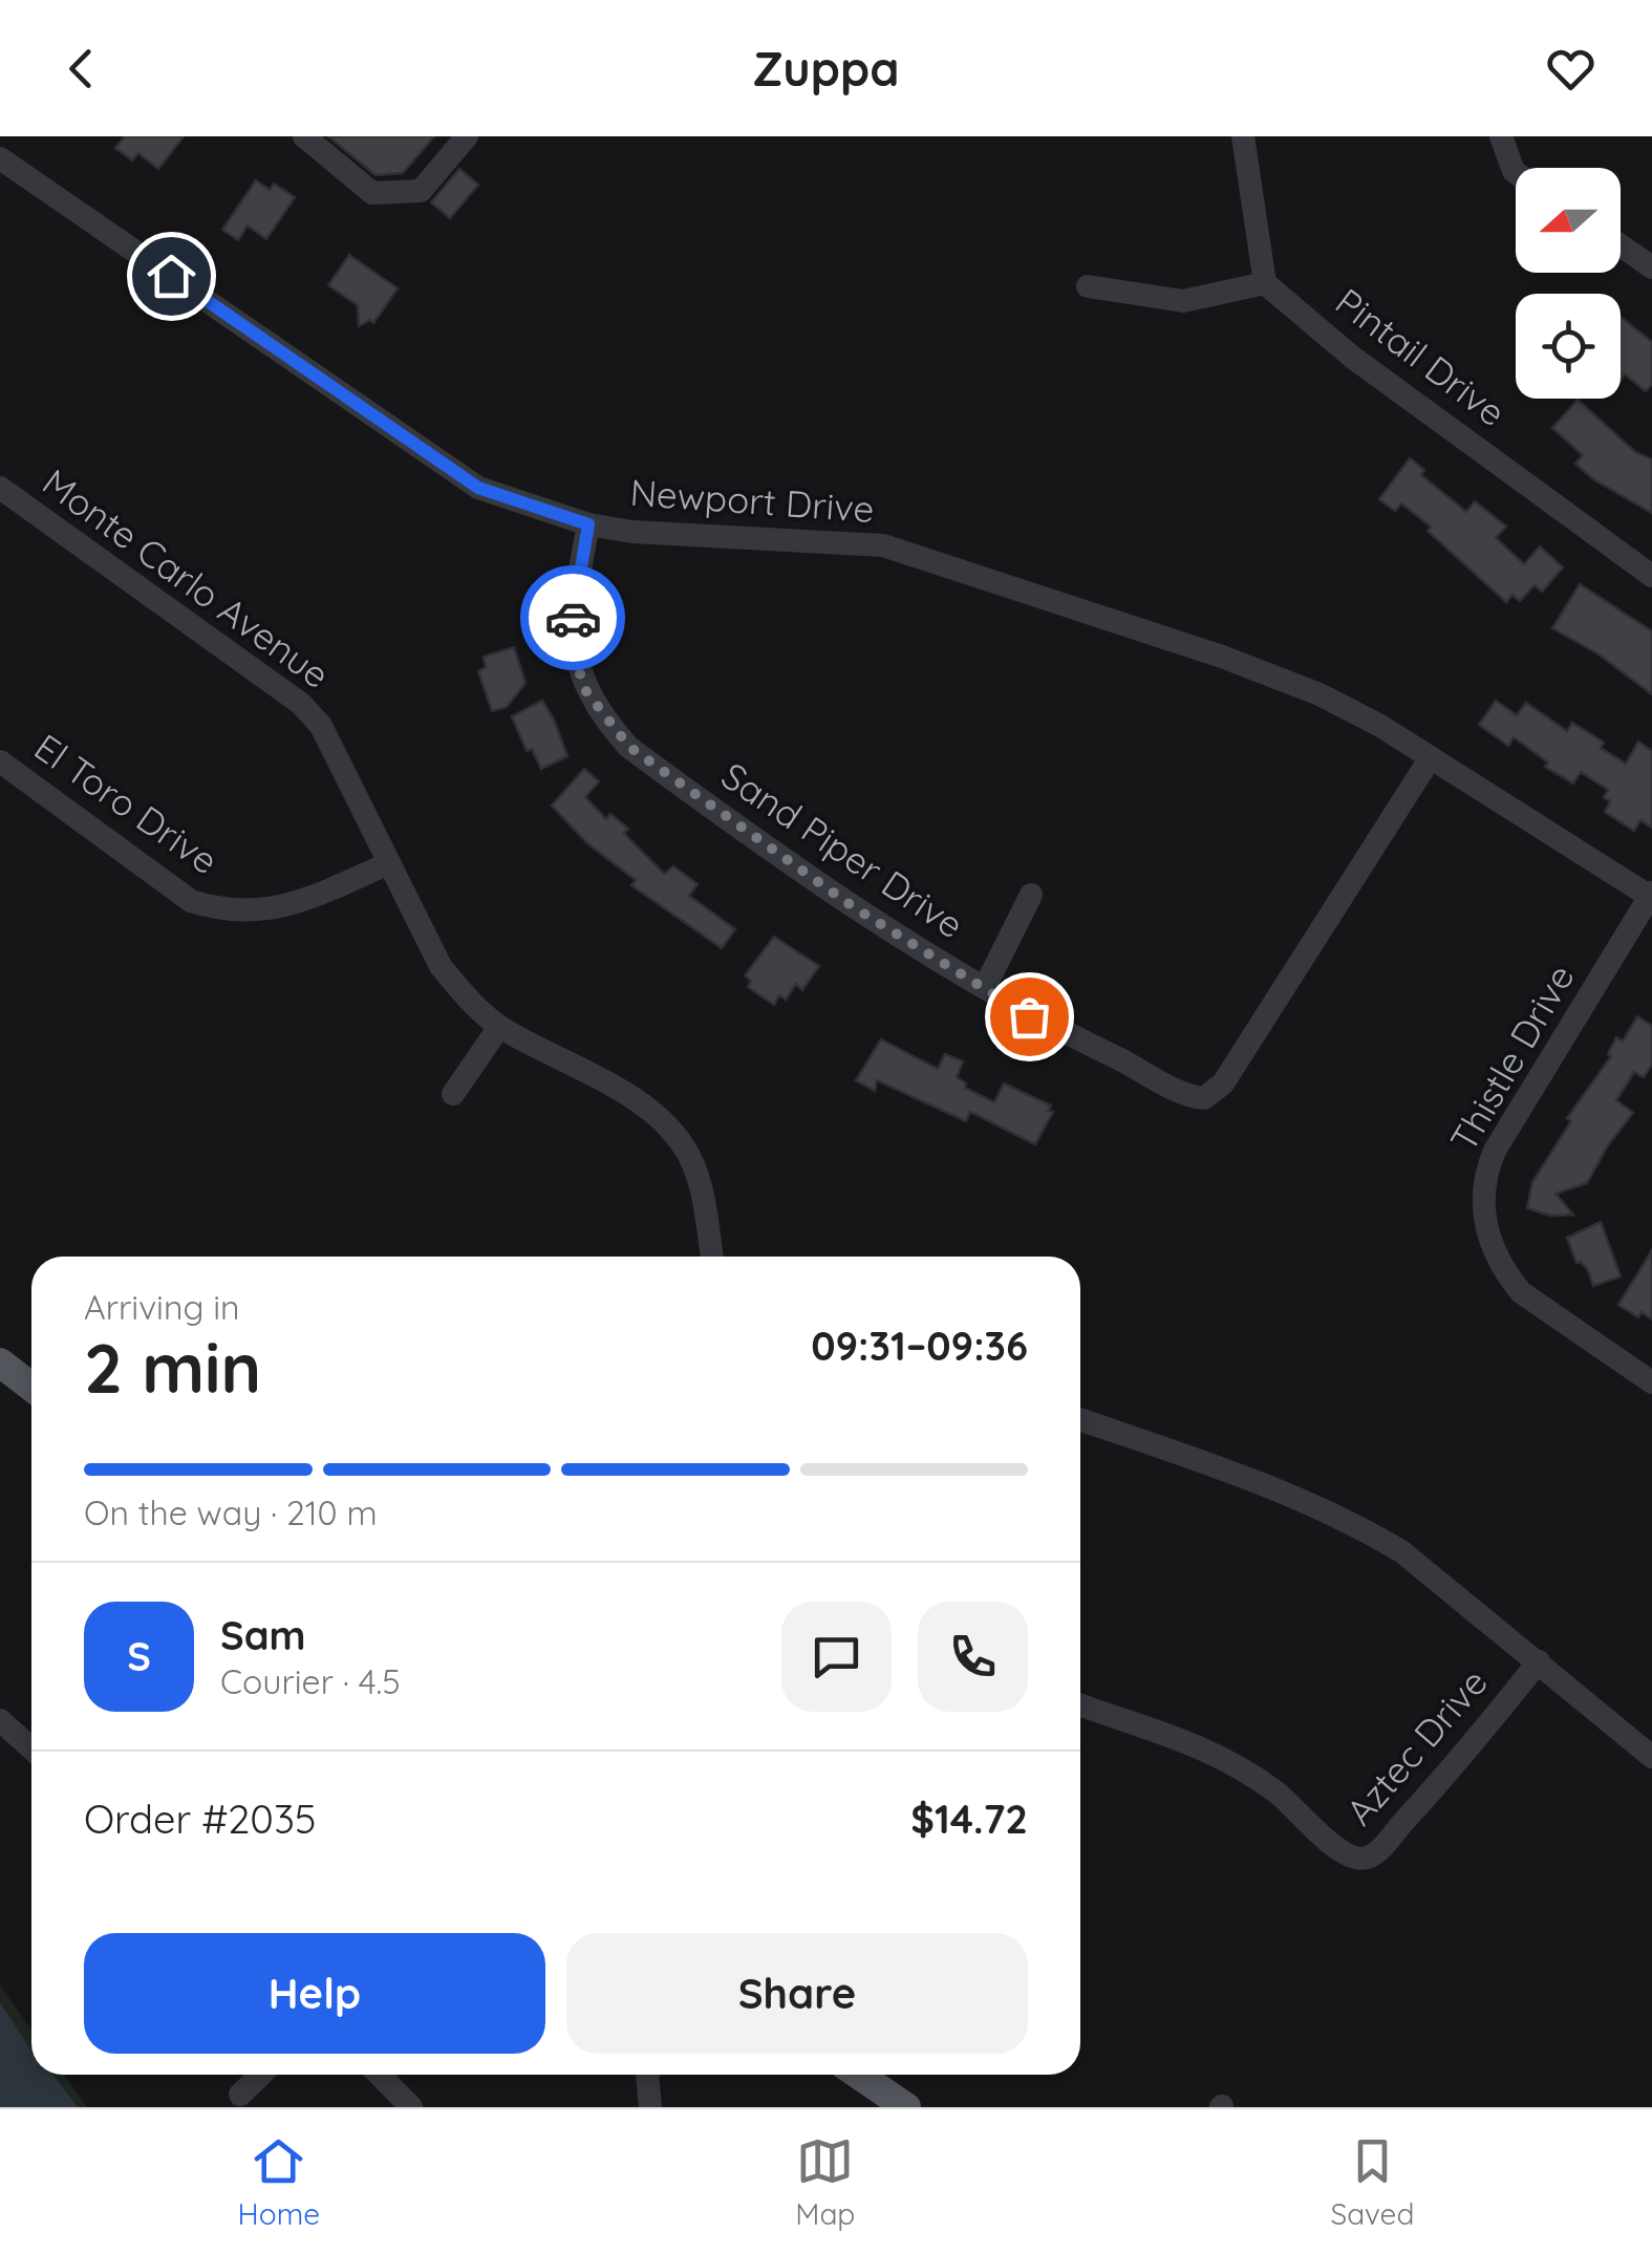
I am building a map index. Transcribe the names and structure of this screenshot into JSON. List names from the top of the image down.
{
  "streets": {
    "street": [
      "Pintail Drive",
      "Newport Drive",
      "Monte Carlo Avenue",
      "El Toro Drive",
      "Sand Piper Drive",
      "Thistle Drive",
      "Aztec Drive"
    ]
  },
  "crossings": [
    ["Newport Drive", "Sand Piper Drive"],
    ["Newport Drive", "Thistle Drive"],
    ["Monte Carlo Avenue", "El Toro Drive"]
  ],
  "north": "left",
  "page": {
    "header": "Zuppa",
    "heading": ["2 min", "Arriving in", "09:31–09:36"],
    "panel": [
      "Sam",
      "Courier · 4.5",
      "Order #2035",
      "$14.72"
    ],
    "bar": "On the way · 210 m",
    "round": "S",
    "buttons": ["Help", "Share"],
    "tabs": ["Home", "Map", "Saved"]
  }
}
